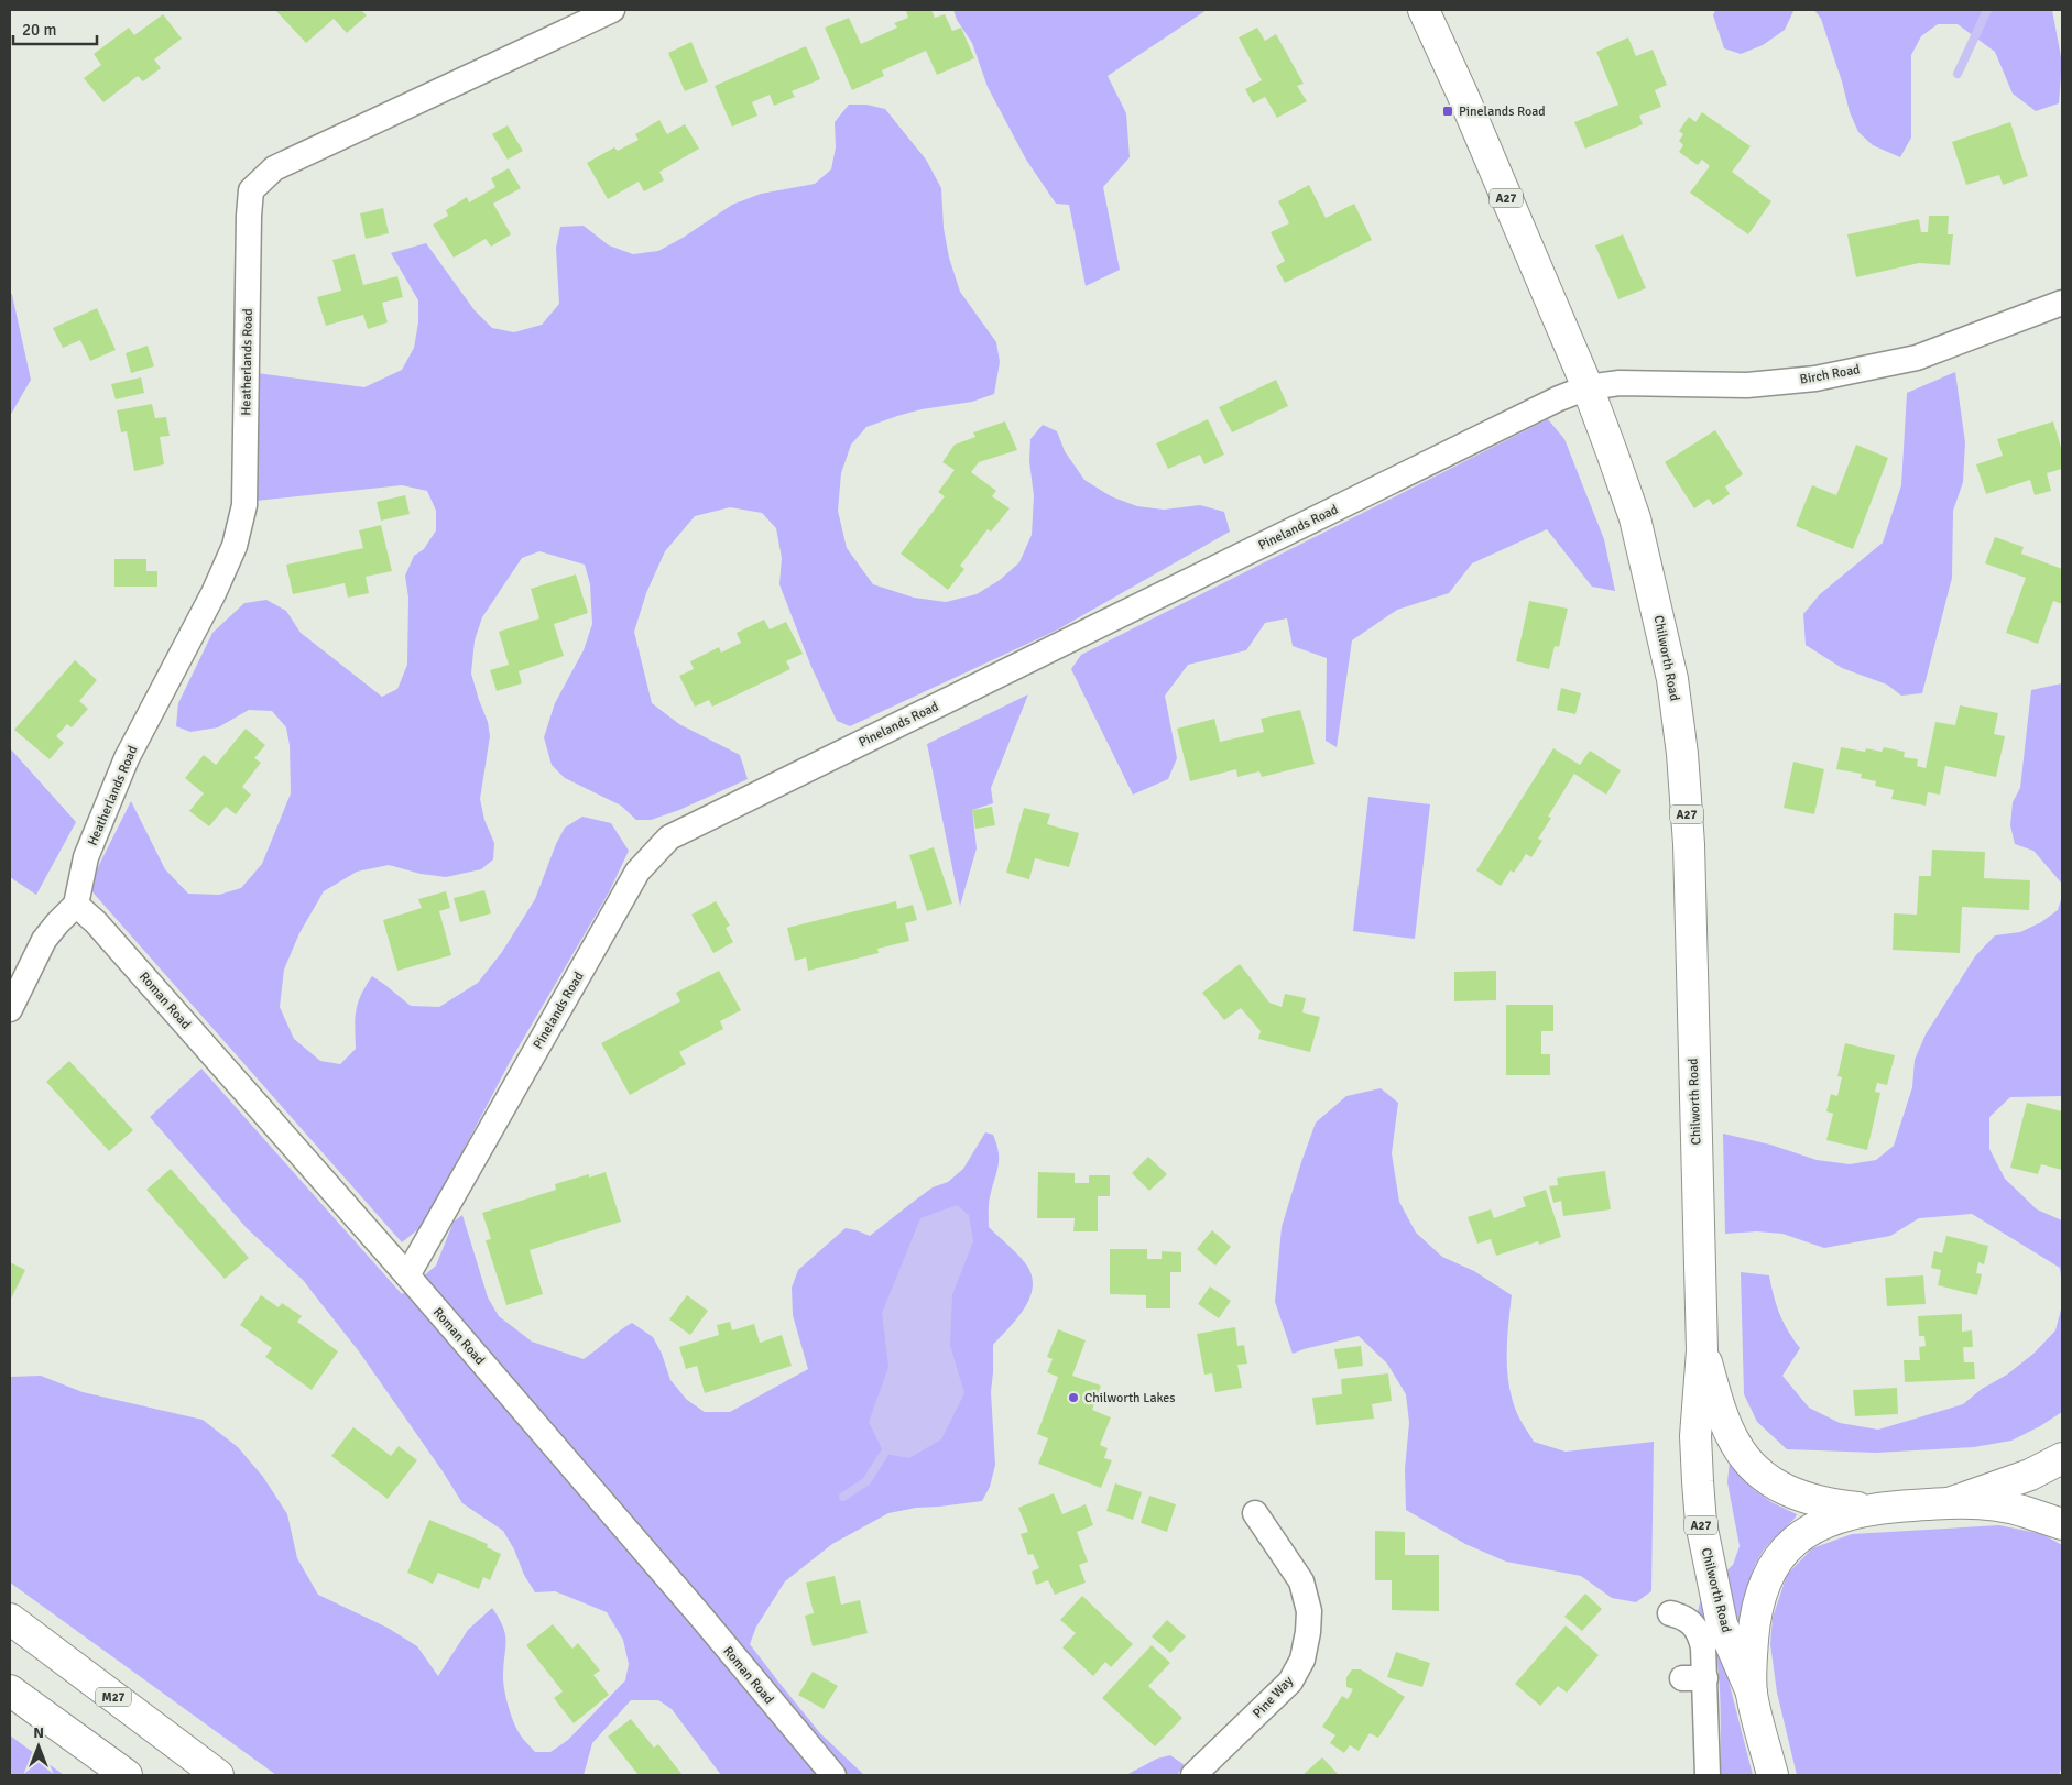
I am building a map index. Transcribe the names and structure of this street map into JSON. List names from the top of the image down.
{
  "streets": {
    "main road": ["A27", "Chilworth Road", "M27"],
    "street": [
      "Heatherlands Road",
      "Birch Road",
      "Pinelands Road",
      "Roman Road",
      "Pine Way"
    ]
  },
  "crossings": [
    ["A27", "Chilworth Road"],
    ["Heatherlands Road", "Roman Road"],
    ["Birch Road", "Pinelands Road"],
    ["Birch Road", "Chilworth Road"],
    ["Pinelands Road", "Chilworth Road"],
    ["Pinelands Road", "Roman Road"]
  ],
  "places": {
    "transit": ["Pinelands Road"],
    "other": ["Chilworth Lakes"]
  },
  "scale_bar": "20 m",
  "north": "top"
}
